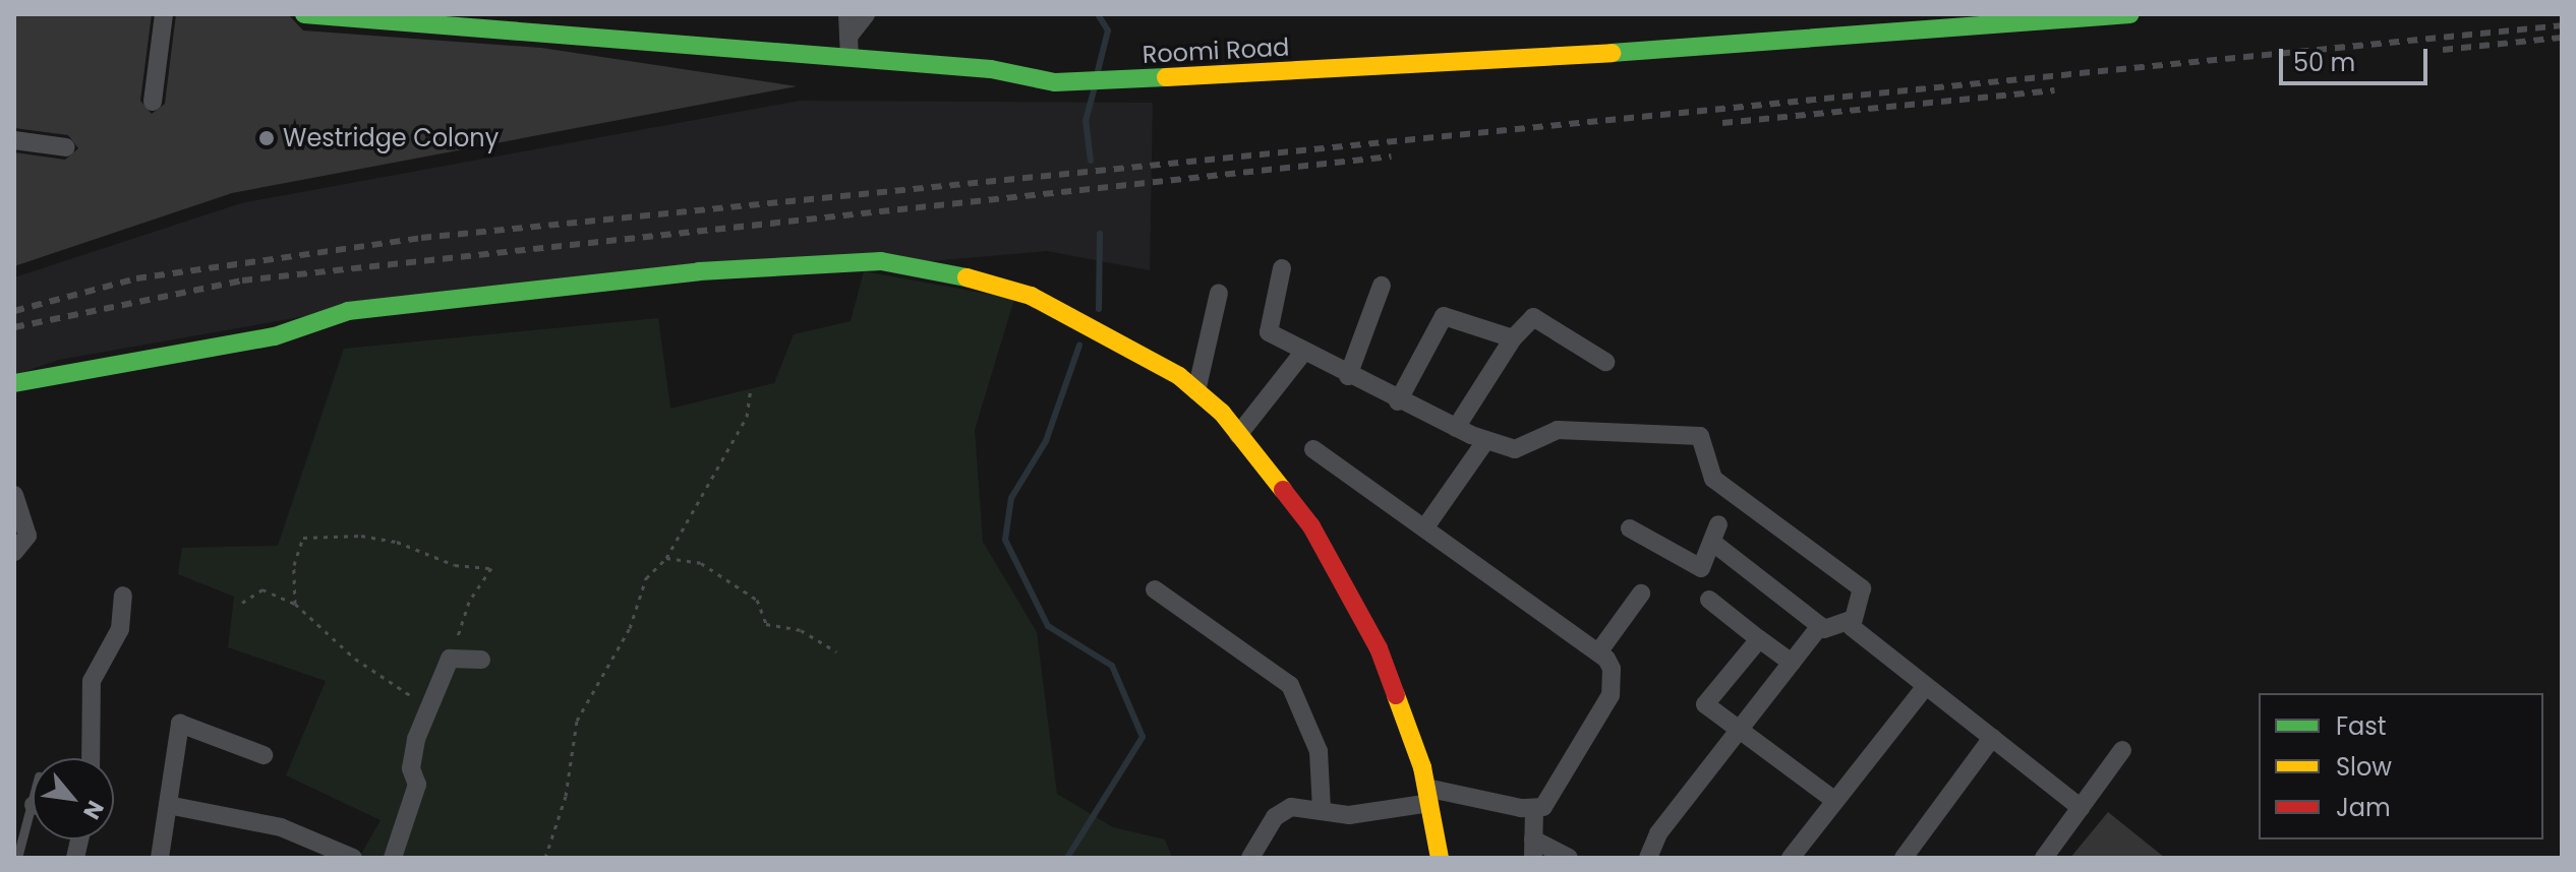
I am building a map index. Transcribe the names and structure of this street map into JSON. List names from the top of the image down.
{
  "streets": {
    "street": ["Roomi Road"]
  },
  "places": ["Westridge Colony"],
  "legend": ["Fast", "Slow", "Jam"],
  "scale_bar": "50 m",
  "north": "bottom right"
}
